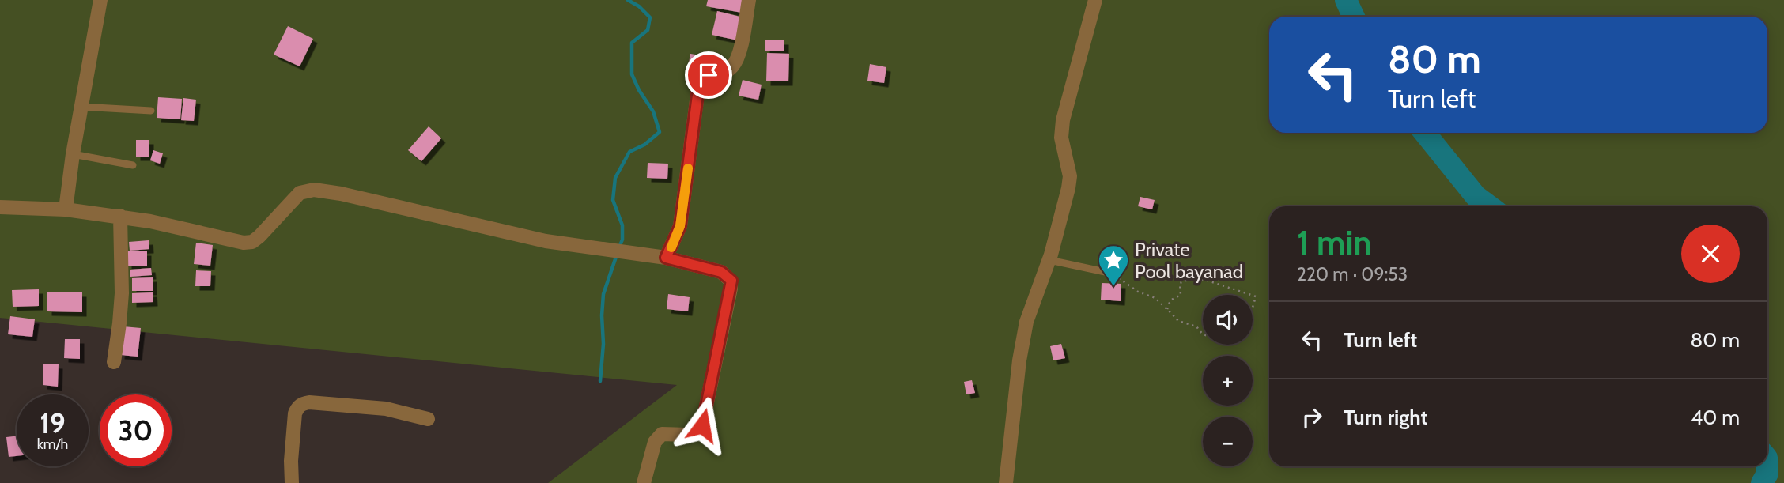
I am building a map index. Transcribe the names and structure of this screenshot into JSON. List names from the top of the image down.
{
  "places": {
    "place": ["Private Pool bayanad"]
  },
  "page": {
    "turn": ["80 m", "Turn left"],
    "heading": ["1 min", "220 m · 09:53"],
    "map_buttons": ["+", "−"],
    "list": [
      {
        "name": "Turn left",
        "value": "80 m"
      },
      {
        "name": "Turn right",
        "value": "40 m"
      }
    ],
    "speed": "19 km/h",
    "limit": "30"
  }
}
